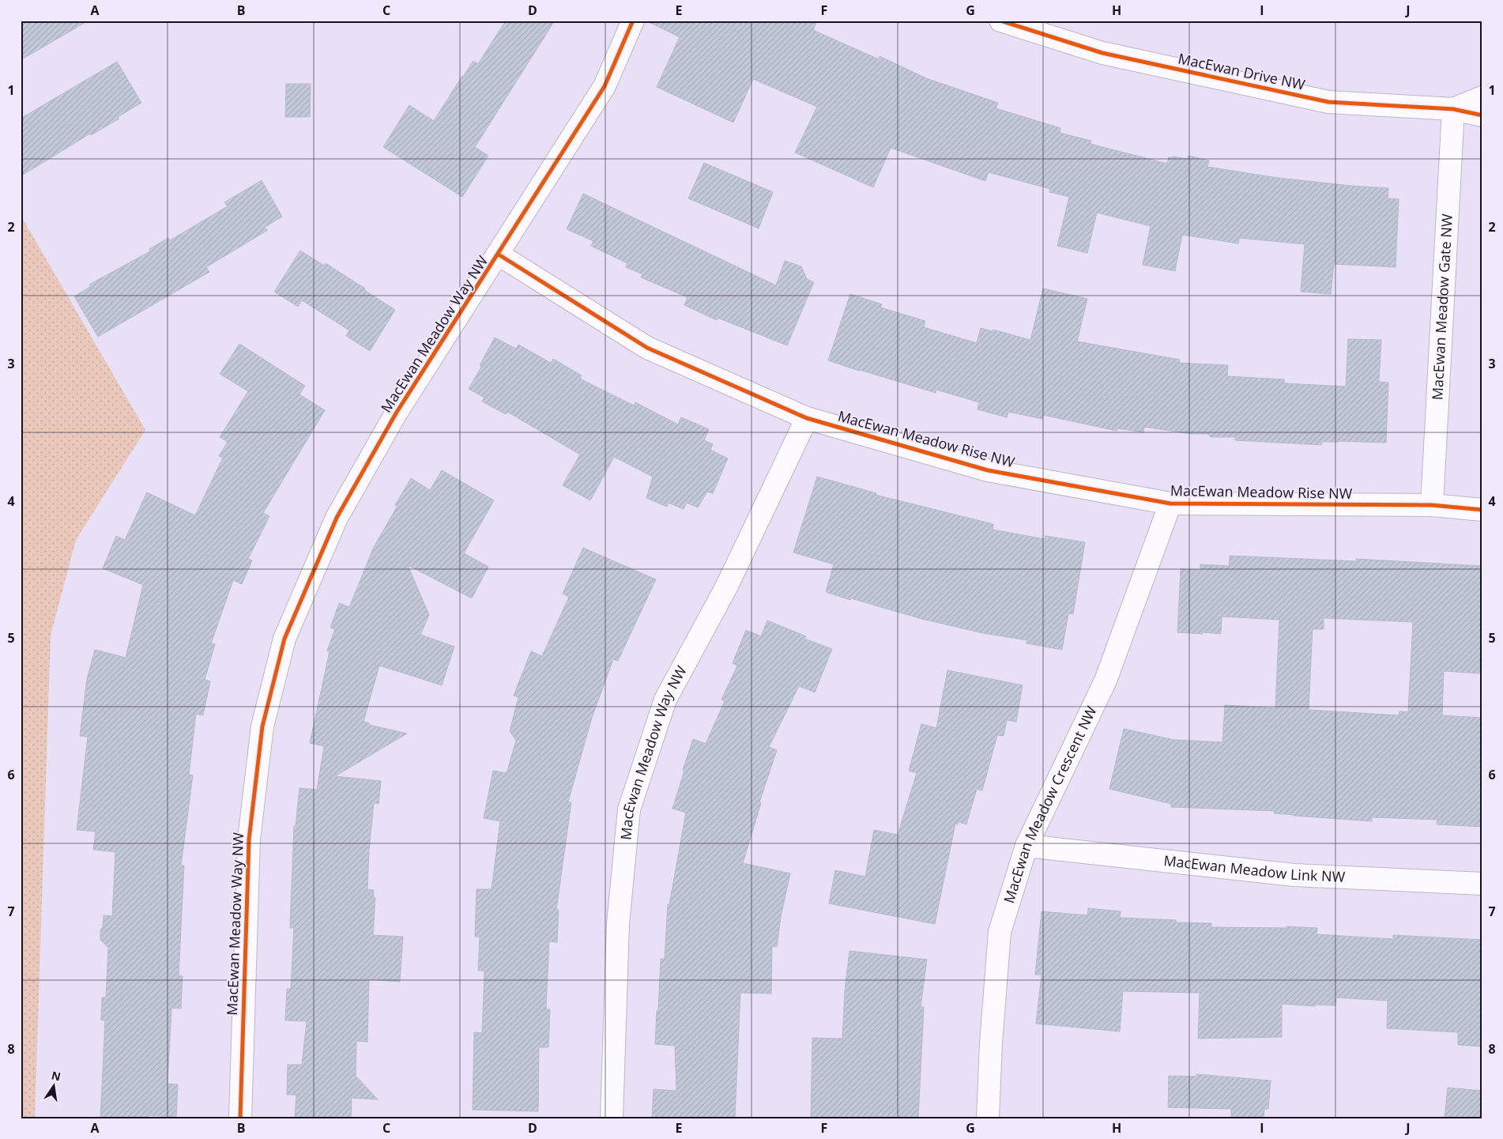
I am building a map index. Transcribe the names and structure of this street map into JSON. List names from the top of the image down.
{
  "streets": {
    "street": [
      "MacEwan Drive NW",
      "MacEwan Meadow Gate NW",
      "MacEwan Meadow Way NW",
      "MacEwan Meadow Rise NW",
      "MacEwan Meadow Crescent NW",
      "MacEwan Meadow Link NW"
    ]
  },
  "crossings": [
    ["MacEwan Drive NW", "MacEwan Meadow Gate NW"],
    ["MacEwan Meadow Gate NW", "MacEwan Meadow Rise NW"],
    ["MacEwan Meadow Way NW", "MacEwan Meadow Rise NW"],
    ["MacEwan Meadow Rise NW", "MacEwan Meadow Crescent NW"],
    ["MacEwan Meadow Crescent NW", "MacEwan Meadow Link NW"]
  ],
  "north": "top",
  "grid": {
    "columns": [
      "A",
      "B",
      "C",
      "D",
      "E",
      "F",
      "G",
      "H",
      "I",
      "J"
    ],
    "rows": [
      "1",
      "2",
      "3",
      "4",
      "5",
      "6",
      "7",
      "8"
    ]
  }
}
